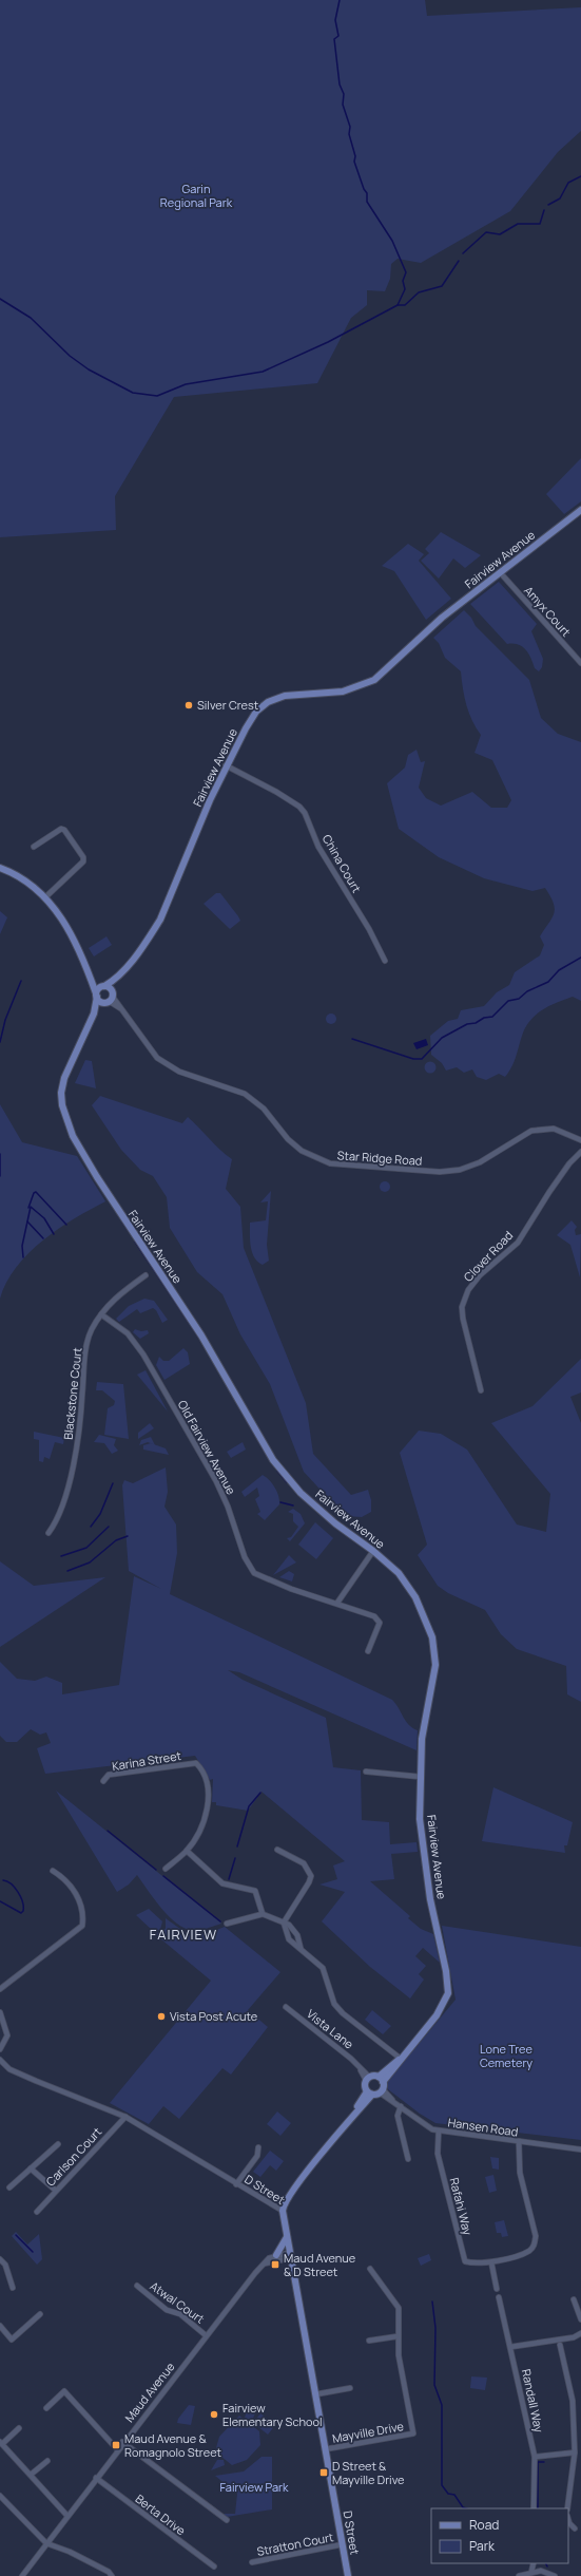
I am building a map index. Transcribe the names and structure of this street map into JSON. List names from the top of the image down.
{
  "streets": {
    "main road": ["Fairview Avenue", "D Street"],
    "street": [
      "Amyx Court",
      "China Court",
      "Star Ridge Road",
      "Clover Road",
      "Blackstone Court",
      "Old Fairview Avenue",
      "Karina Street",
      "Vista Lane",
      "Hansen Road",
      "Carlson Court",
      "Rafahi Way",
      "Atwal Court",
      "Maud Avenue",
      "Randall Way",
      "Mayville Drive",
      "Berta Drive",
      "Stratton Court"
    ]
  },
  "crossings": [
    ["Fairview Avenue", "Amyx Court"],
    ["Fairview Avenue", "China Court"],
    ["Fairview Avenue", "Star Ridge Road"],
    ["Blackstone Court", "Old Fairview Avenue"],
    ["Hansen Road", "Rafahi Way"],
    ["Carlson Court", "D Street"],
    ["D Street", "Maud Avenue"],
    ["D Street", "Mayville Drive"],
    ["D Street", "Stratton Court"],
    ["Atwal Court", "Maud Avenue"],
    ["Maud Avenue", "Berta Drive"]
  ],
  "districts": ["FAIRVIEW"],
  "parks": ["Garin Regional Park", "Lone Tree Cemetery", "Fairview Park"],
  "places": {
    "other": ["Silver Crest", "Vista Post Acute", "Fairview Elementary School"],
    "transit": ["Maud Avenue & D Street", "Maud Avenue & Romagnolo Street", "D Street & Mayville Drive"]
  },
  "legend": ["Road", "Park"]
}
